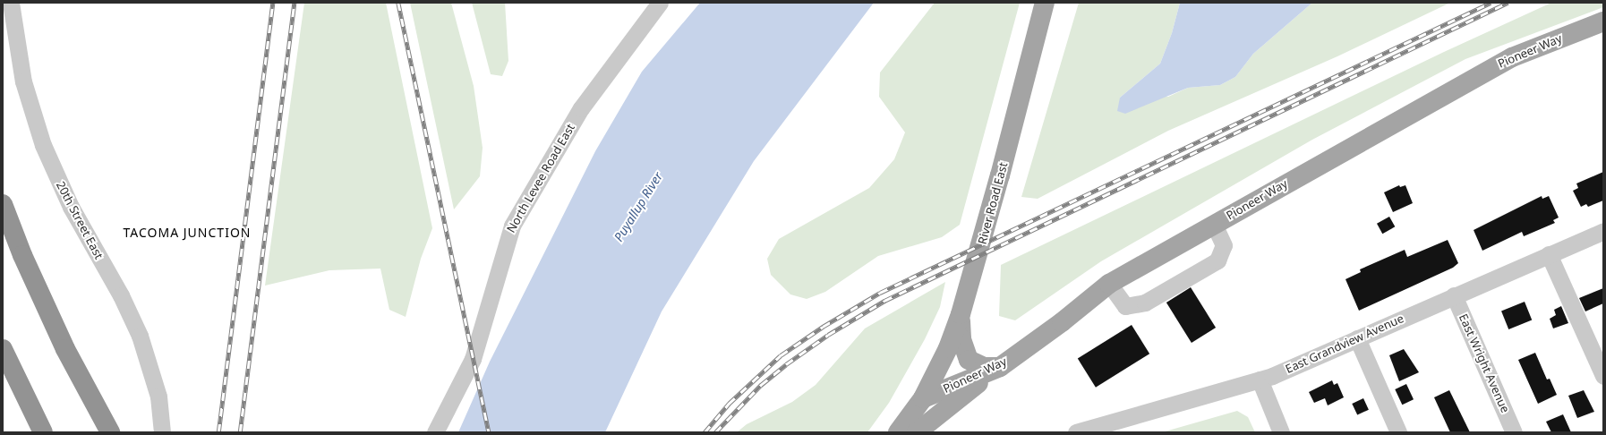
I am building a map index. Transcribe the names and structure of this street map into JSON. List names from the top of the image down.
{
  "streets": {
    "main road": ["Pioneer Way", "River Road East"],
    "street": [
      "North Levee Road East",
      "20th Street East",
      "East Grandview Avenue",
      "East Wright Avenue"
    ]
  },
  "crossings": [
    ["Pioneer Way", "River Road East"],
    ["East Grandview Avenue", "East Wright Avenue"]
  ],
  "districts": ["TACOMA JUNCTION"],
  "water": ["Puyallup River"]
}
